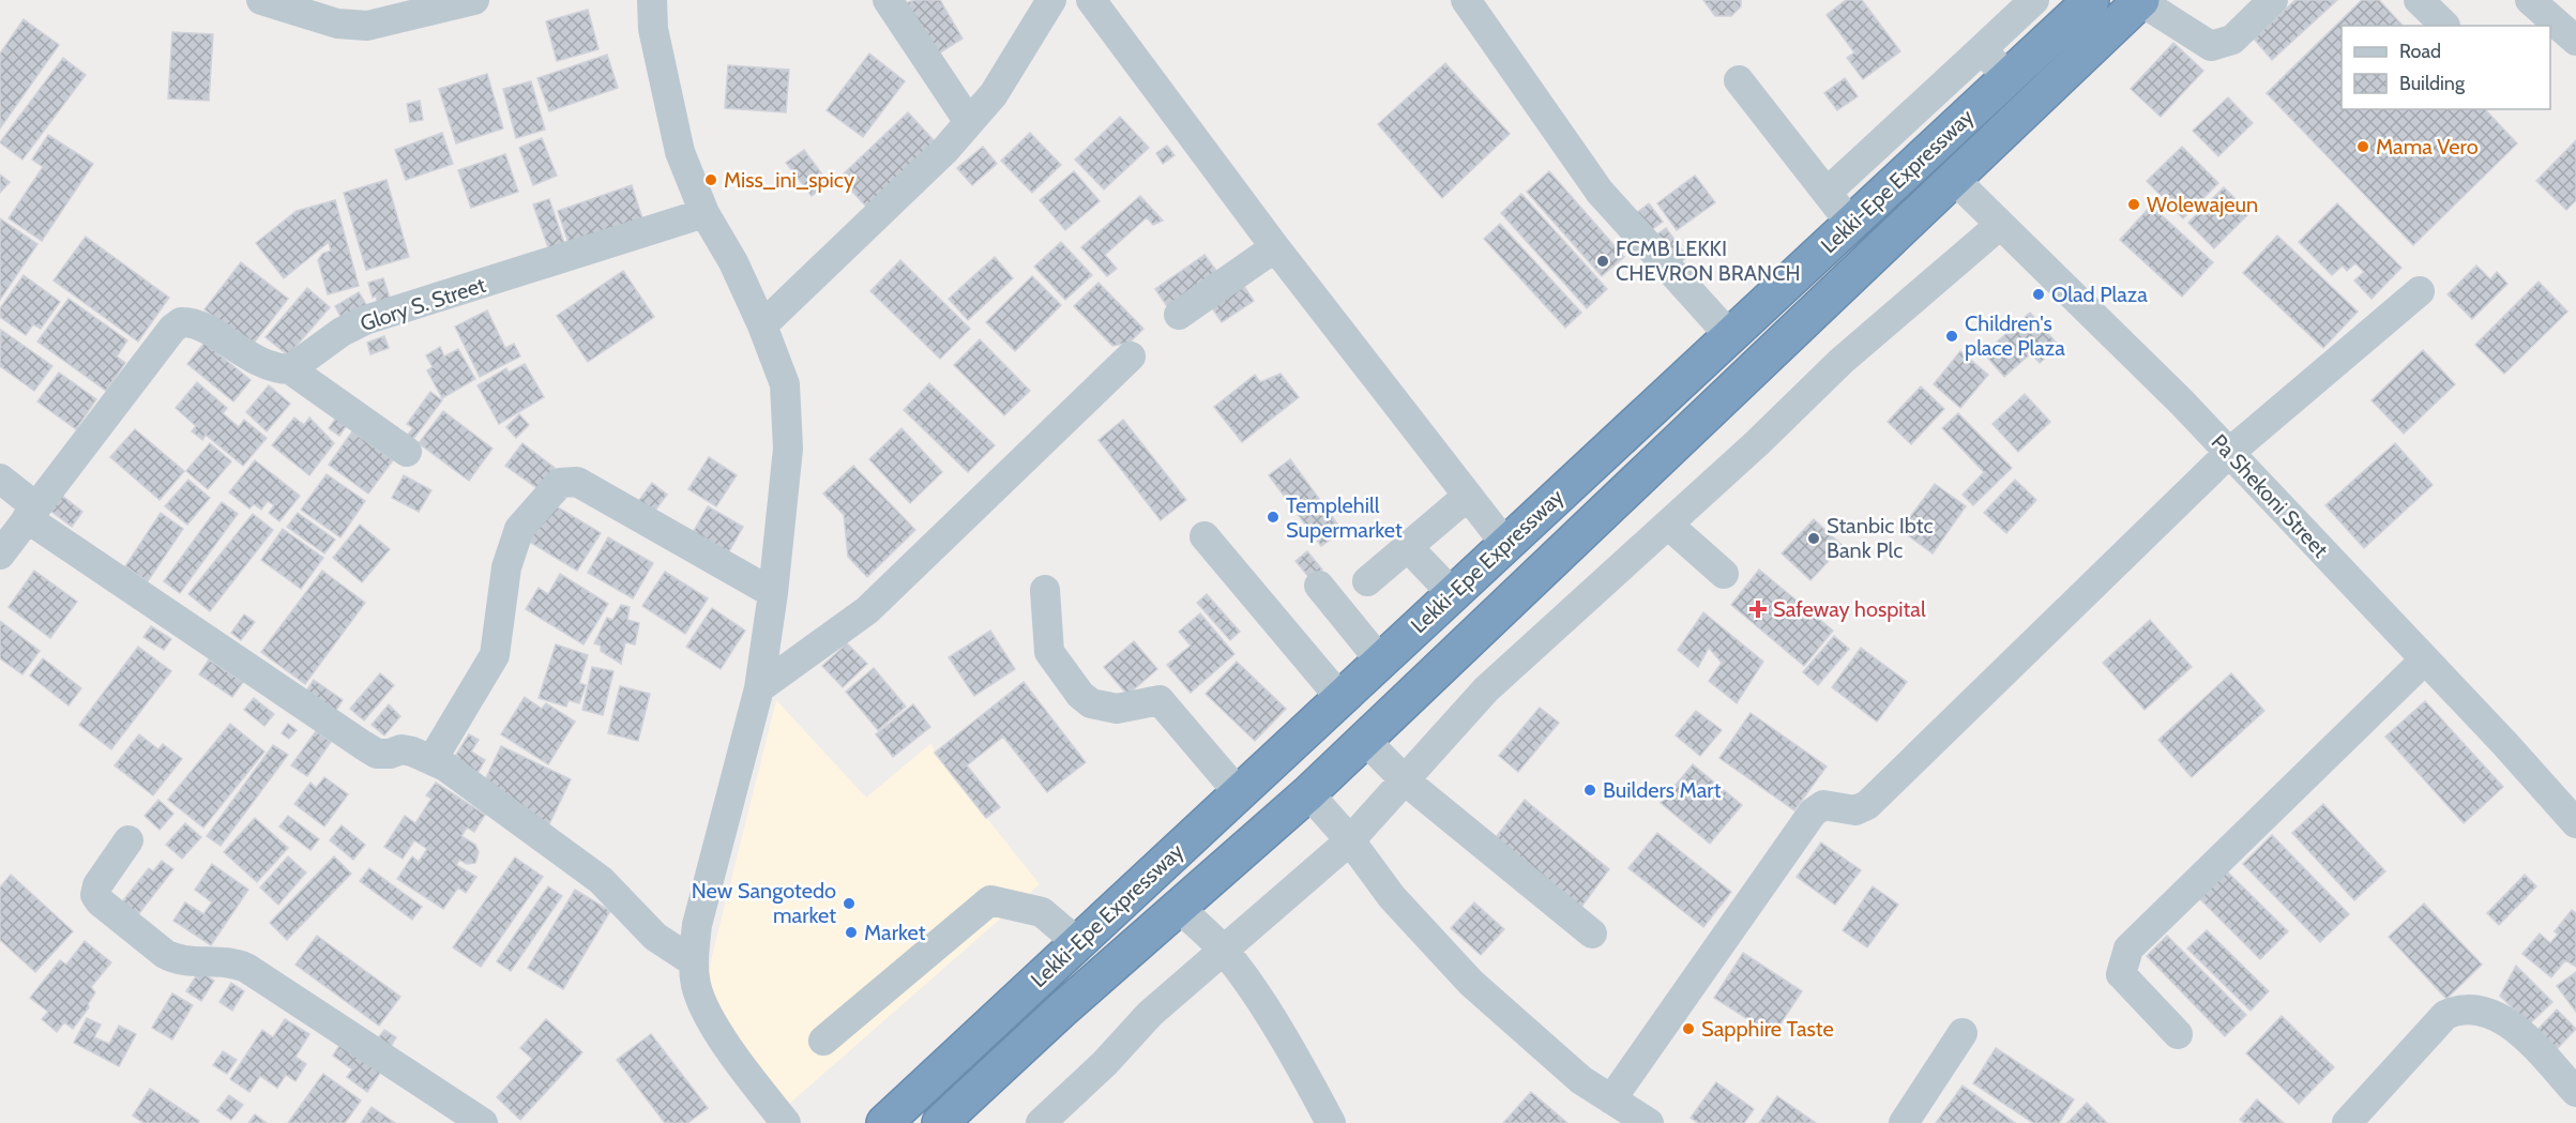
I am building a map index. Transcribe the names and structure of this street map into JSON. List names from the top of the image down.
{
  "streets": {
    "highway": ["Lekki-Epe Expressway"],
    "street": ["Glory S. Street", "Pa Shekoni Street"]
  },
  "crossings": [
    ["Lekki-Epe Expressway", "Pa Shekoni Street"]
  ],
  "places": {
    "other": [
      "Mama Vero",
      "Miss_ini_spicy",
      "Wolewajeun",
      "FCMB LEKKI CHEVRON BRANCH",
      "Olad Plaza",
      "Children's place Plaza",
      "Templehill Supermarket",
      "Stanbic Ibtc Bank Plc",
      "Builders Mart",
      "New Sangotedo market",
      "Market",
      "Sapphire Taste"
    ],
    "health": ["Safeway hospital"]
  },
  "legend": ["Road", "Building"]
}
